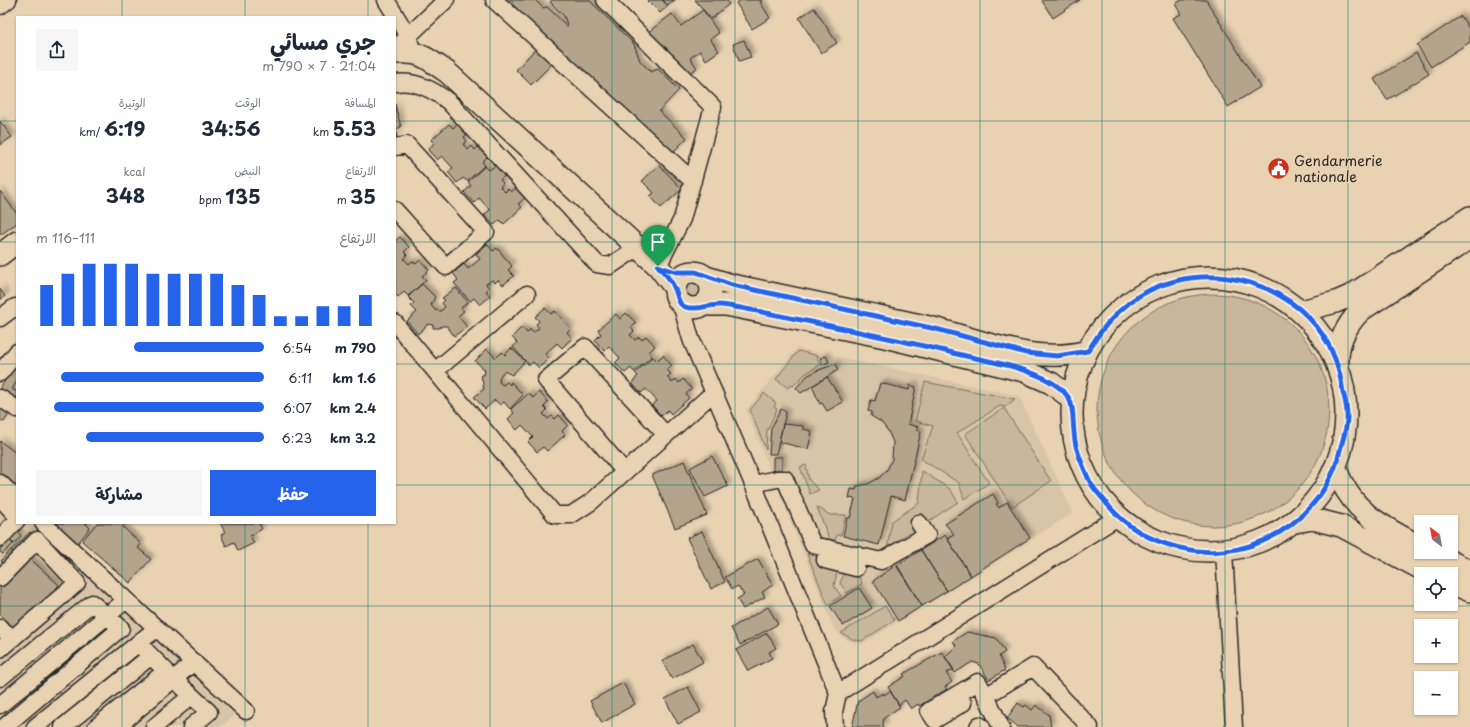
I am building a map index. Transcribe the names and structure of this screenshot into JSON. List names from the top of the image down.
{
  "places": {
    "public building": ["Gendarmerie nationale"]
  },
  "north": "top left",
  "page": {
    "heading": ["جري مسائي", "21:04 · 7 × 790 m"],
    "stats": [
      ["المسافة", "5.53 km"],
      ["الوقت", "34:56"],
      ["الوتيرة", "6:19 /km"],
      ["الارتفاع", "35 m"],
      ["النبض", "135 bpm"],
      ["kcal", "348"]
    ],
    "chart": ["الارتفاع", "111–116 m"],
    "list": [
      {
        "name": "790 m",
        "note": "6:54"
      },
      {
        "name": "1.6 km",
        "note": "6:11"
      },
      {
        "name": "2.4 km",
        "note": "6:07"
      },
      {
        "name": "3.2 km",
        "note": "6:23"
      }
    ],
    "buttons": ["حفظ", "مشاركة"],
    "map_buttons": ["+", "−"]
  }
}
